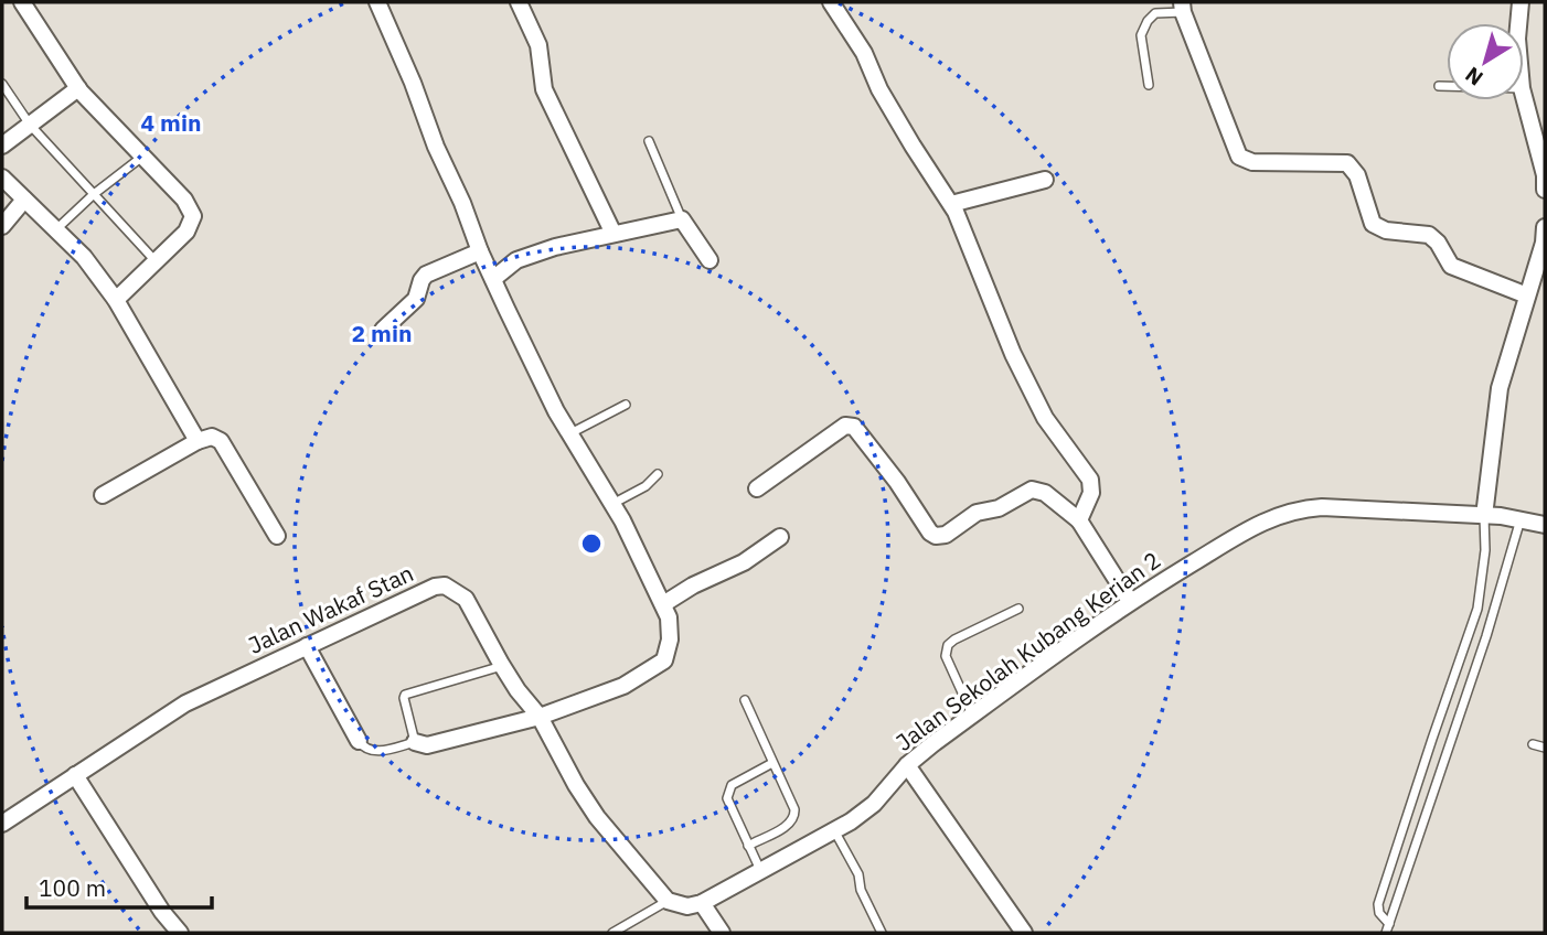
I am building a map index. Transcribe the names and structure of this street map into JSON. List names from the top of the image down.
{
  "streets": {
    "street": ["Jalan Wakaf Stan", "Jalan Sekolah Kubang Kerian 2"]
  },
  "scale_bar": "100 m",
  "north": "bottom left",
  "rings": ["4 min", "2 min"]
}
